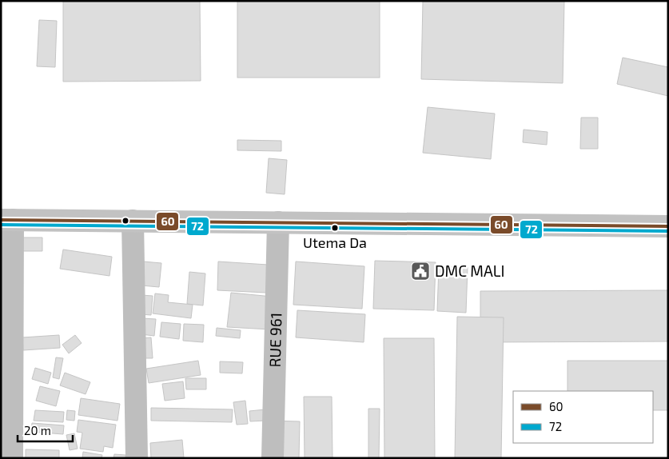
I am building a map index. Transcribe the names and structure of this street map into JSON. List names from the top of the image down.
{
  "streets": {
    "street": ["RUE 961"]
  },
  "places": {
    "other": ["Utema Da"],
    "public building": ["DMC MALI"]
  },
  "lines": ["transit line 60", "transit line 72"],
  "legend": ["60", "72"],
  "scale_bar": "20 m"
}
